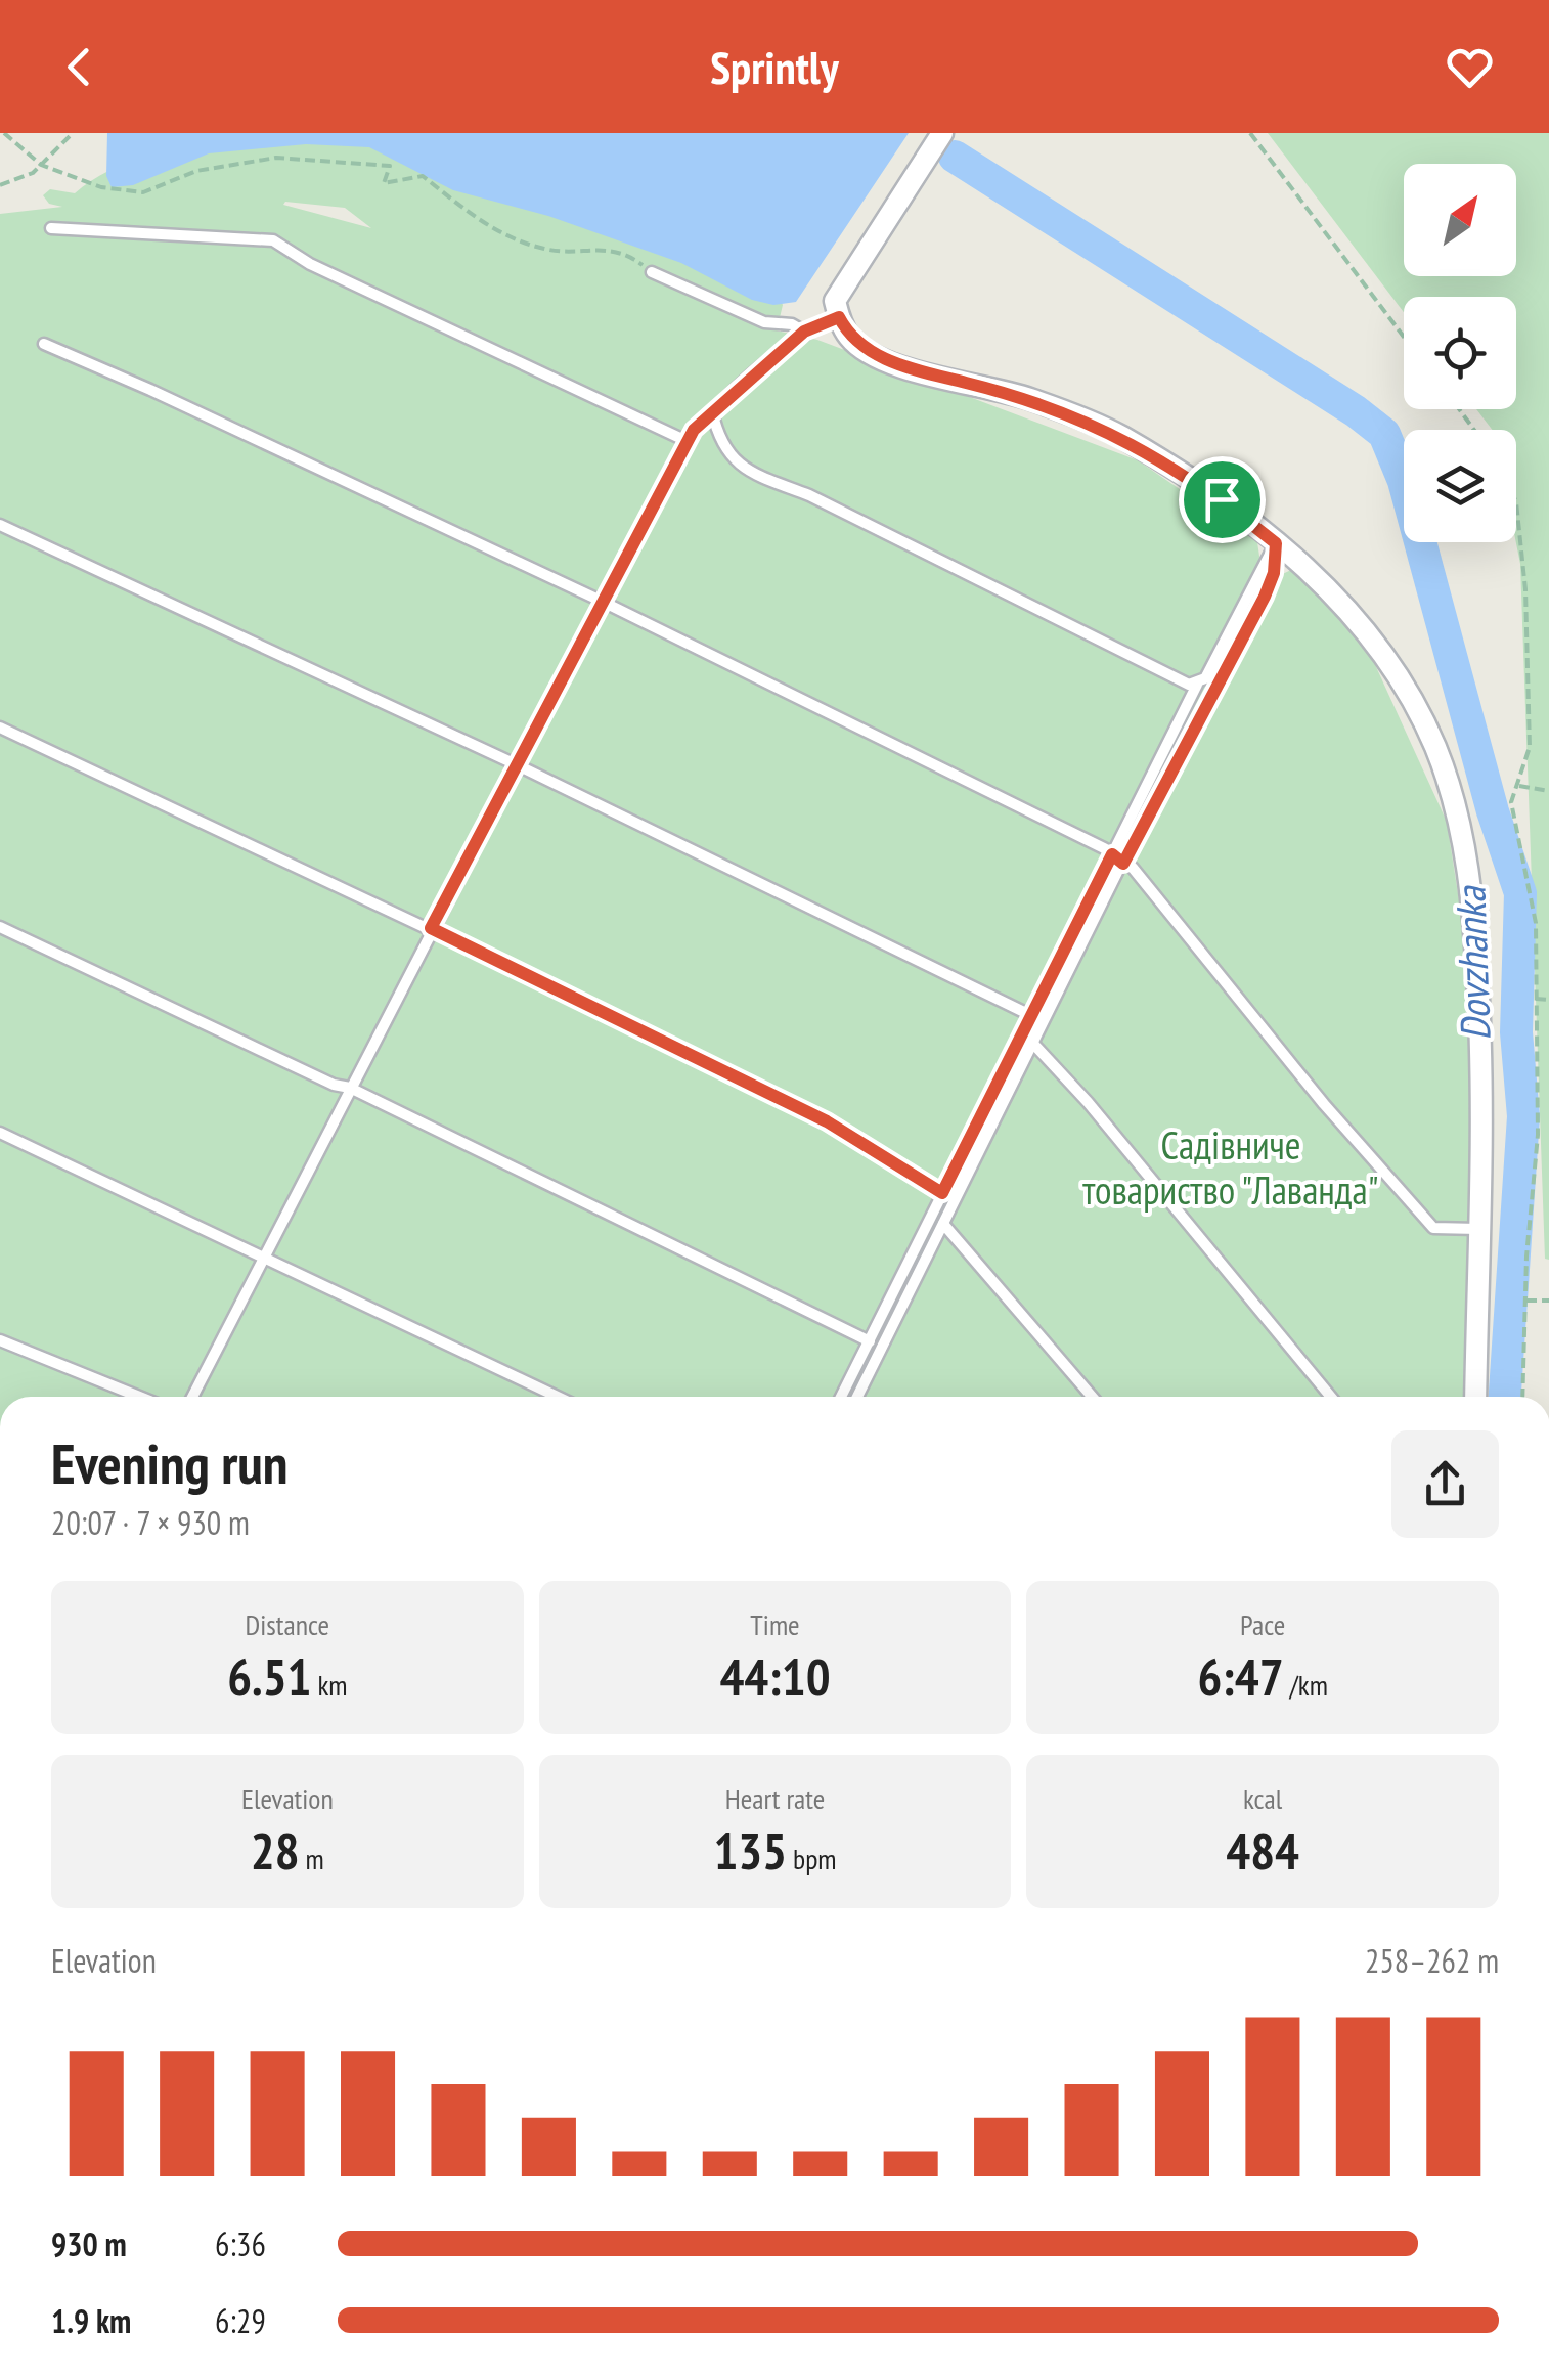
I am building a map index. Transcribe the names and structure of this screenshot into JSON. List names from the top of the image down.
{
  "water": ["Dovzhanka"],
  "parks": ["Садівниче товариство \"Лаванда\""],
  "north": "top right",
  "page": {
    "header": "Sprintly",
    "heading": ["Evening run", "20:07 · 7 × 930 m"],
    "stats": [
      ["Distance", "6.51 km"],
      ["Time", "44:10"],
      ["Pace", "6:47 /km"],
      ["Elevation", "28 m"],
      ["Heart rate", "135 bpm"],
      ["kcal", "484"]
    ],
    "chart": ["Elevation", "258–262 m"],
    "list": [
      {
        "name": "930 m",
        "note": "6:36"
      },
      {
        "name": "1.9 km",
        "note": "6:29"
      }
    ]
  }
}
